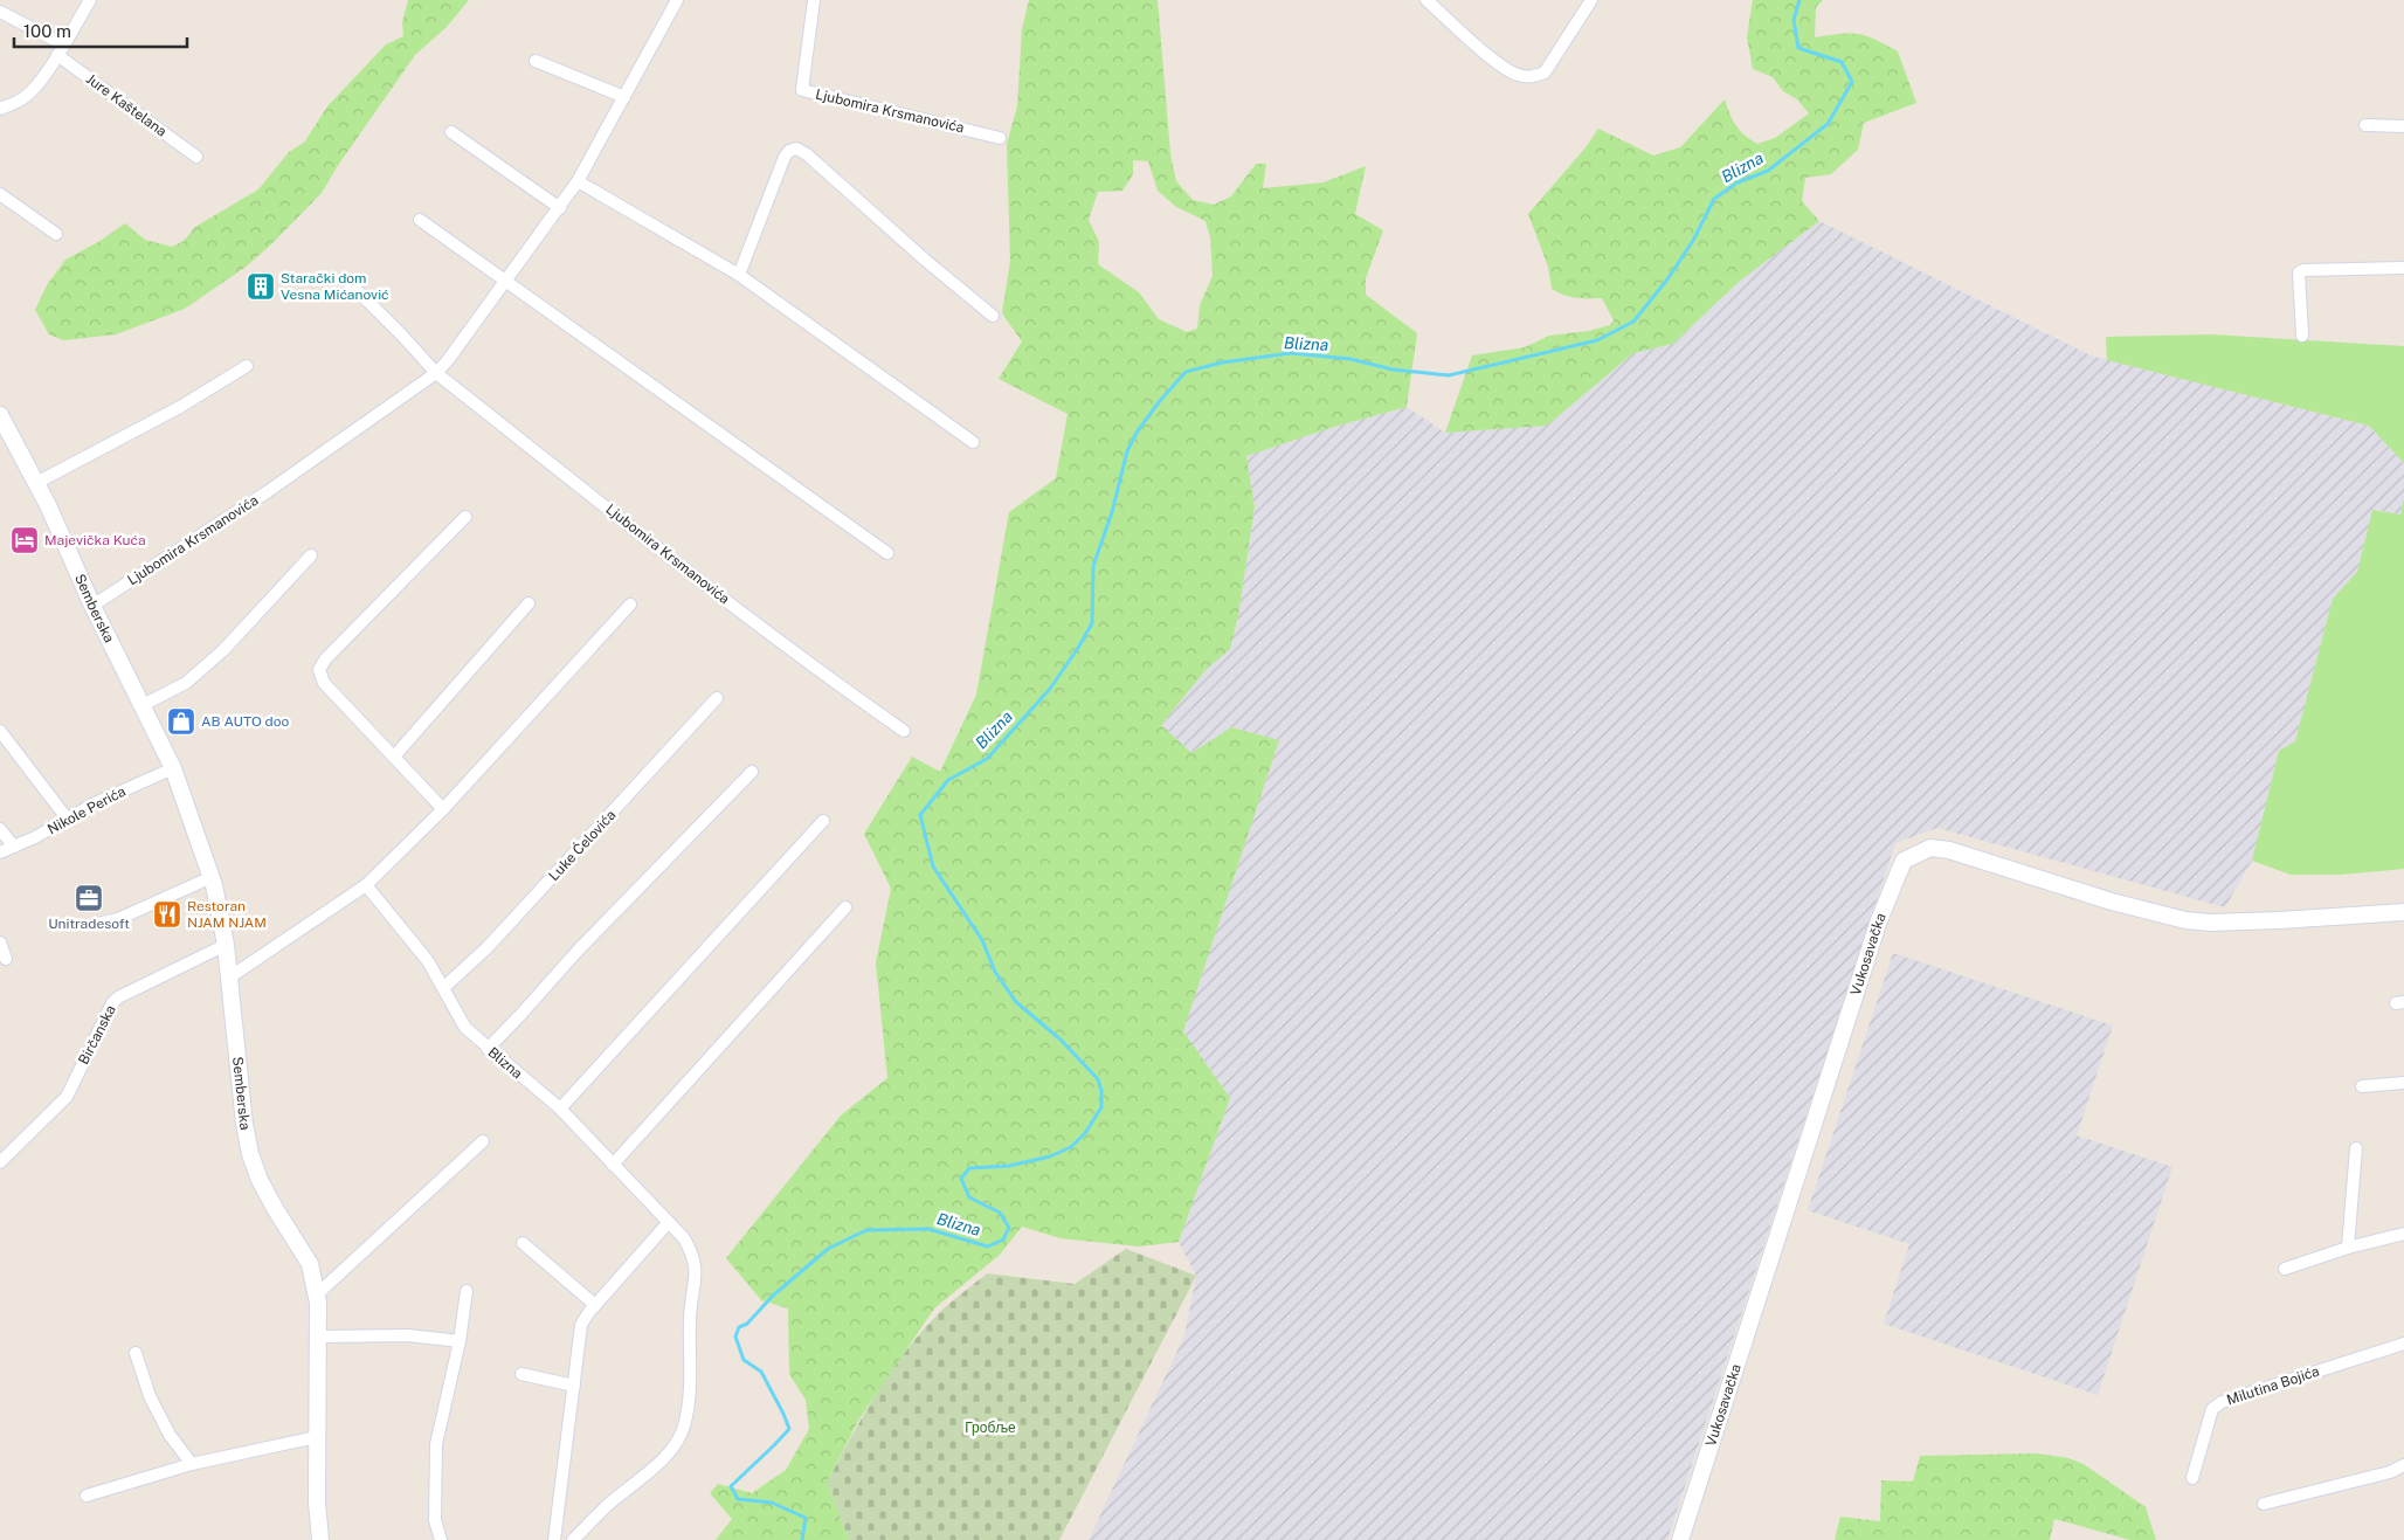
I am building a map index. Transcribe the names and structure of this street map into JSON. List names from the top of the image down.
{
  "streets": {
    "street": [
      "Jure Kaštelana",
      "Ljubomira Krsmanovića",
      "Semberska",
      "Nikole Perića",
      "Luke Ćelovića",
      "Vukosavačka",
      "Birčanska",
      "Blizna",
      "Milutina Bojića"
    ]
  },
  "crossings": [
    ["Ljubomira Krsmanovića", "Semberska"],
    ["Semberska", "Nikole Perića"],
    ["Semberska", "Birčanska"],
    ["Luke Ćelovića", "Blizna"]
  ],
  "water": ["Blizna"],
  "parks": ["Гробље"],
  "places": {
    "building": ["Starački dom Vesna Mićanović"],
    "hotel": ["Majevička Kuća"],
    "shop": ["AB AUTO doo"],
    "office": ["Unitradesoft"],
    "restaurant": ["Restoran NJAM NJAM"]
  },
  "scale_bar": "100 m"
}
